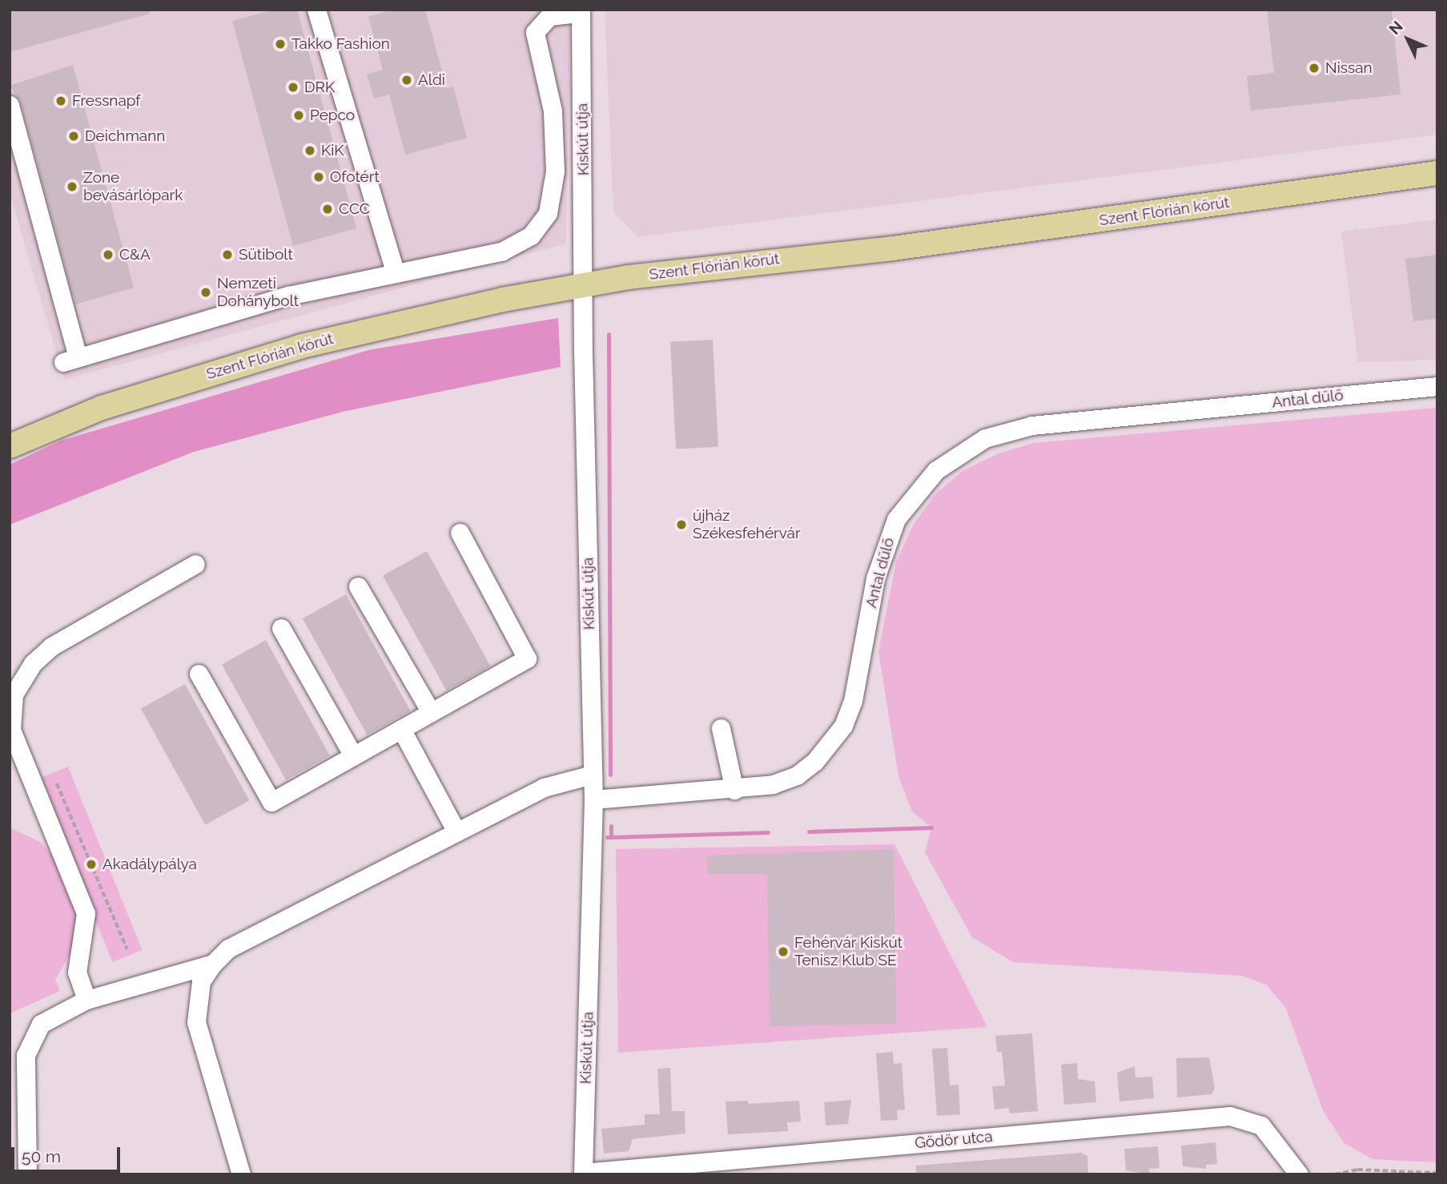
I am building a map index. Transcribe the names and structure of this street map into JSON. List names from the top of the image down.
{
  "streets": {
    "main road": ["Szent Flórián körút"],
    "street": ["Kiskút útja", "Antal dűlő", "Gödör utca"]
  },
  "crossings": [
    ["Kiskút útja", "Szent Flórián körút"],
    ["Kiskút útja", "Antal dűlő"],
    ["Kiskút útja", "Gödör utca"]
  ],
  "places": [
    "Takko Fashion",
    "Nissan",
    "Aldi",
    "DRK",
    "Fressnapf",
    "Pepco",
    "Deichmann",
    "KiK",
    "Ofotért",
    "Zone bevásárlópark",
    "CCC",
    "C&A",
    "Sütibolt",
    "Nemzeti Dohánybolt",
    "újház Székesfehérvár",
    "Akadálypálya",
    "Fehérvár Kiskút Tenisz Klub SE"
  ],
  "scale_bar": "50 m",
  "north": "top left"
}
